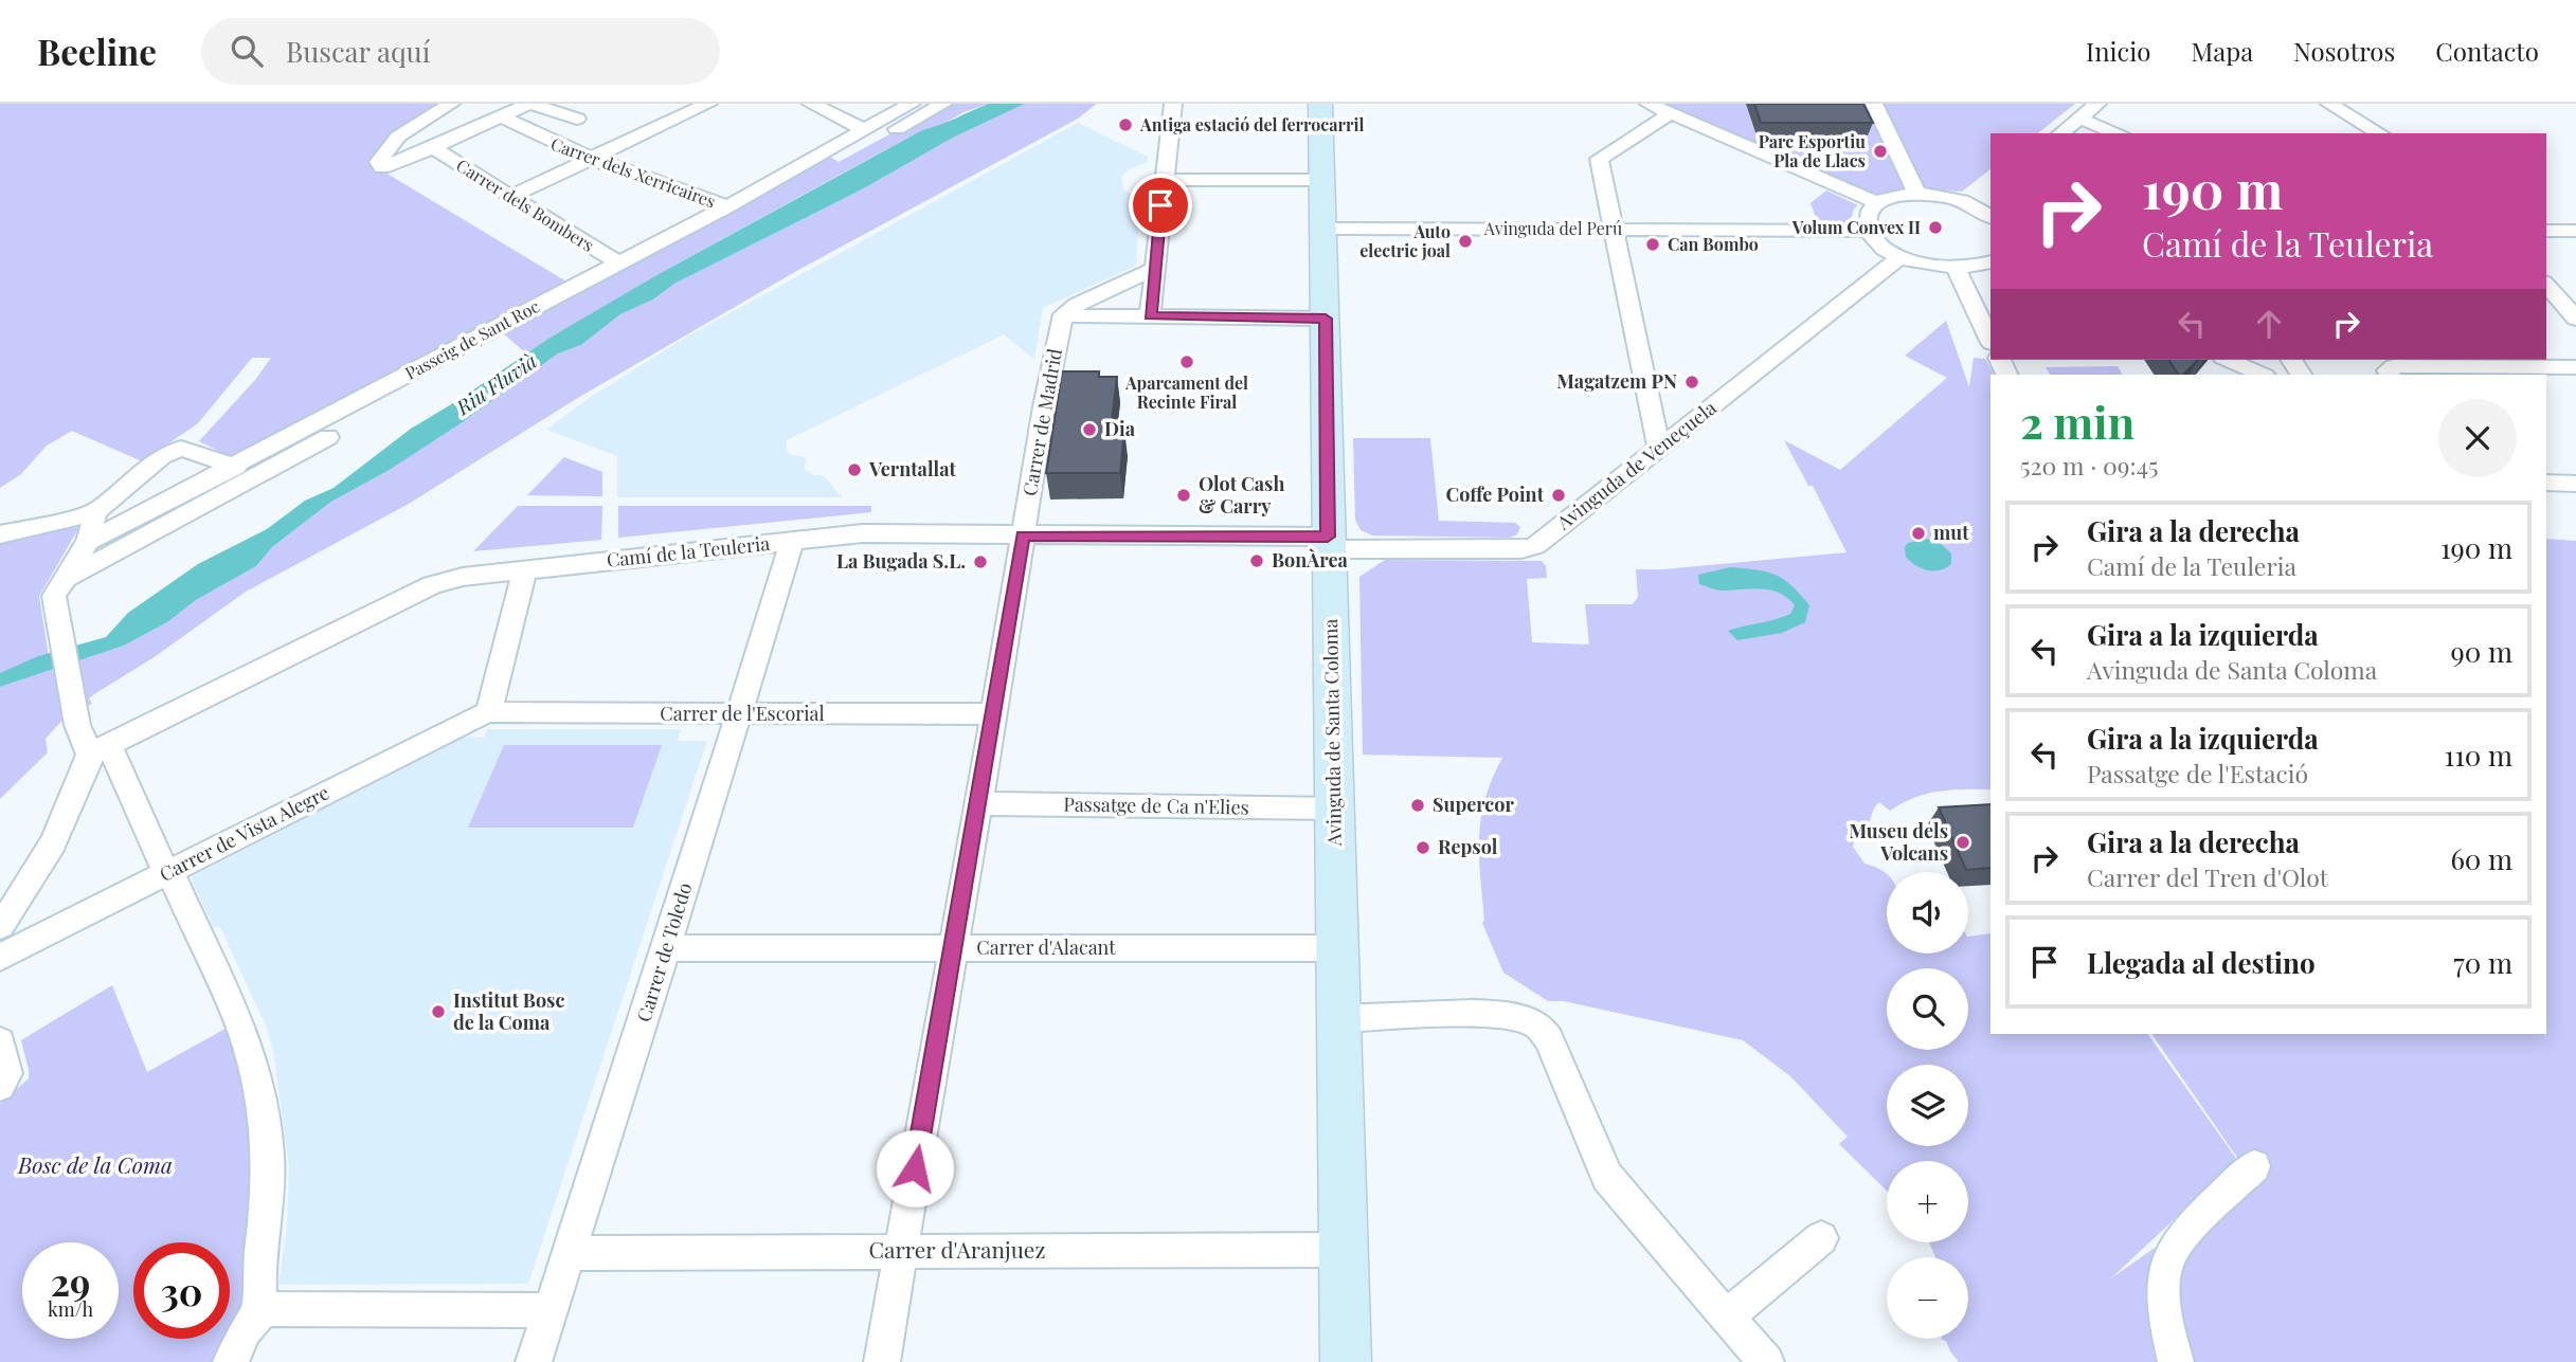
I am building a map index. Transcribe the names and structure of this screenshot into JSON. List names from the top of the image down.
{
  "streets": {
    "main road": ["Avinguda de Santa Coloma"],
    "street": [
      "Carrer dels Xerricaires",
      "Carrer dels Bombers",
      "Avinguda del Perú",
      "Passeig de Sant Roc",
      "Carrer de Madrid",
      "Avinguda de Veneçuela",
      "Camí de la Teuleria",
      "Carrer de l'Escorial",
      "Passatge de Ca n'Elies",
      "Carrer de Vista Alegre",
      "Carrer d'Alacant",
      "Carrer de Toledo",
      "Carrer d'Aranjuez"
    ]
  },
  "crossings": [
    ["Carrer dels Xerricaires", "Passeig de Sant Roc"],
    ["Carrer dels Bombers", "Passeig de Sant Roc"],
    ["Avinguda del Perú", "Avinguda de Santa Coloma"],
    ["Carrer de Madrid", "Camí de la Teuleria"],
    ["Carrer de Madrid", "Carrer de l'Escorial"],
    ["Carrer de Madrid", "Passatge de Ca n'Elies"],
    ["Carrer de Madrid", "Carrer d'Alacant"],
    ["Carrer de Madrid", "Carrer d'Aranjuez"],
    ["Avinguda de Veneçuela", "Camí de la Teuleria"],
    ["Avinguda de Veneçuela", "Avinguda de Santa Coloma"],
    ["Camí de la Teuleria", "Avinguda de Santa Coloma"],
    ["Camí de la Teuleria", "Carrer de Toledo"],
    ["Carrer de l'Escorial", "Carrer de Vista Alegre"],
    ["Carrer de l'Escorial", "Carrer de Toledo"],
    ["Avinguda de Santa Coloma", "Passatge de Ca n'Elies"],
    ["Avinguda de Santa Coloma", "Carrer d'Alacant"],
    ["Avinguda de Santa Coloma", "Carrer d'Aranjuez"],
    ["Carrer d'Alacant", "Carrer de Toledo"],
    ["Carrer de Toledo", "Carrer d'Aranjuez"]
  ],
  "water": ["Riu Fluvià"],
  "parks": ["Bosc de la Coma"],
  "places": [
    "Antiga estació del ferrocarril",
    "Parc Esportiu Pla de Llacs",
    "Volum Convex II",
    "Auto electric joal",
    "Can Bombo",
    "Aparcament del Recinte Firal",
    "Magatzem PN",
    "Dia",
    "Verntallat",
    "Olot Cash & Carry",
    "Coffe Point",
    "mut",
    "BonÀrea",
    "La Bugada S.L.",
    "Supercor",
    "Museu dels Volcans",
    "Repsol",
    "Institut Bosc de la Coma"
  ],
  "page": {
    "header": "Beeline",
    "search": "Buscar aquí",
    "nav": [
      "Inicio",
      "Mapa",
      "Nosotros",
      "Contacto"
    ],
    "turn": ["190 m", "Camí de la Teuleria"],
    "heading": ["2 min", "520 m · 09:45"],
    "list": [
      {
        "name": "Gira a la derecha",
        "note": "Camí de la Teuleria",
        "value": "190 m"
      },
      {
        "name": "Gira a la izquierda",
        "note": "Avinguda de Santa Coloma",
        "value": "90 m"
      },
      {
        "name": "Gira a la izquierda",
        "note": "Passatge de l'Estació",
        "value": "110 m"
      },
      {
        "name": "Gira a la derecha",
        "note": "Carrer del Tren d'Olot",
        "value": "60 m"
      },
      {
        "name": "Llegada al destino",
        "value": "70 m"
      }
    ],
    "map_buttons": ["+", "−"],
    "speed": "29 km/h",
    "limit": "30"
  }
}
